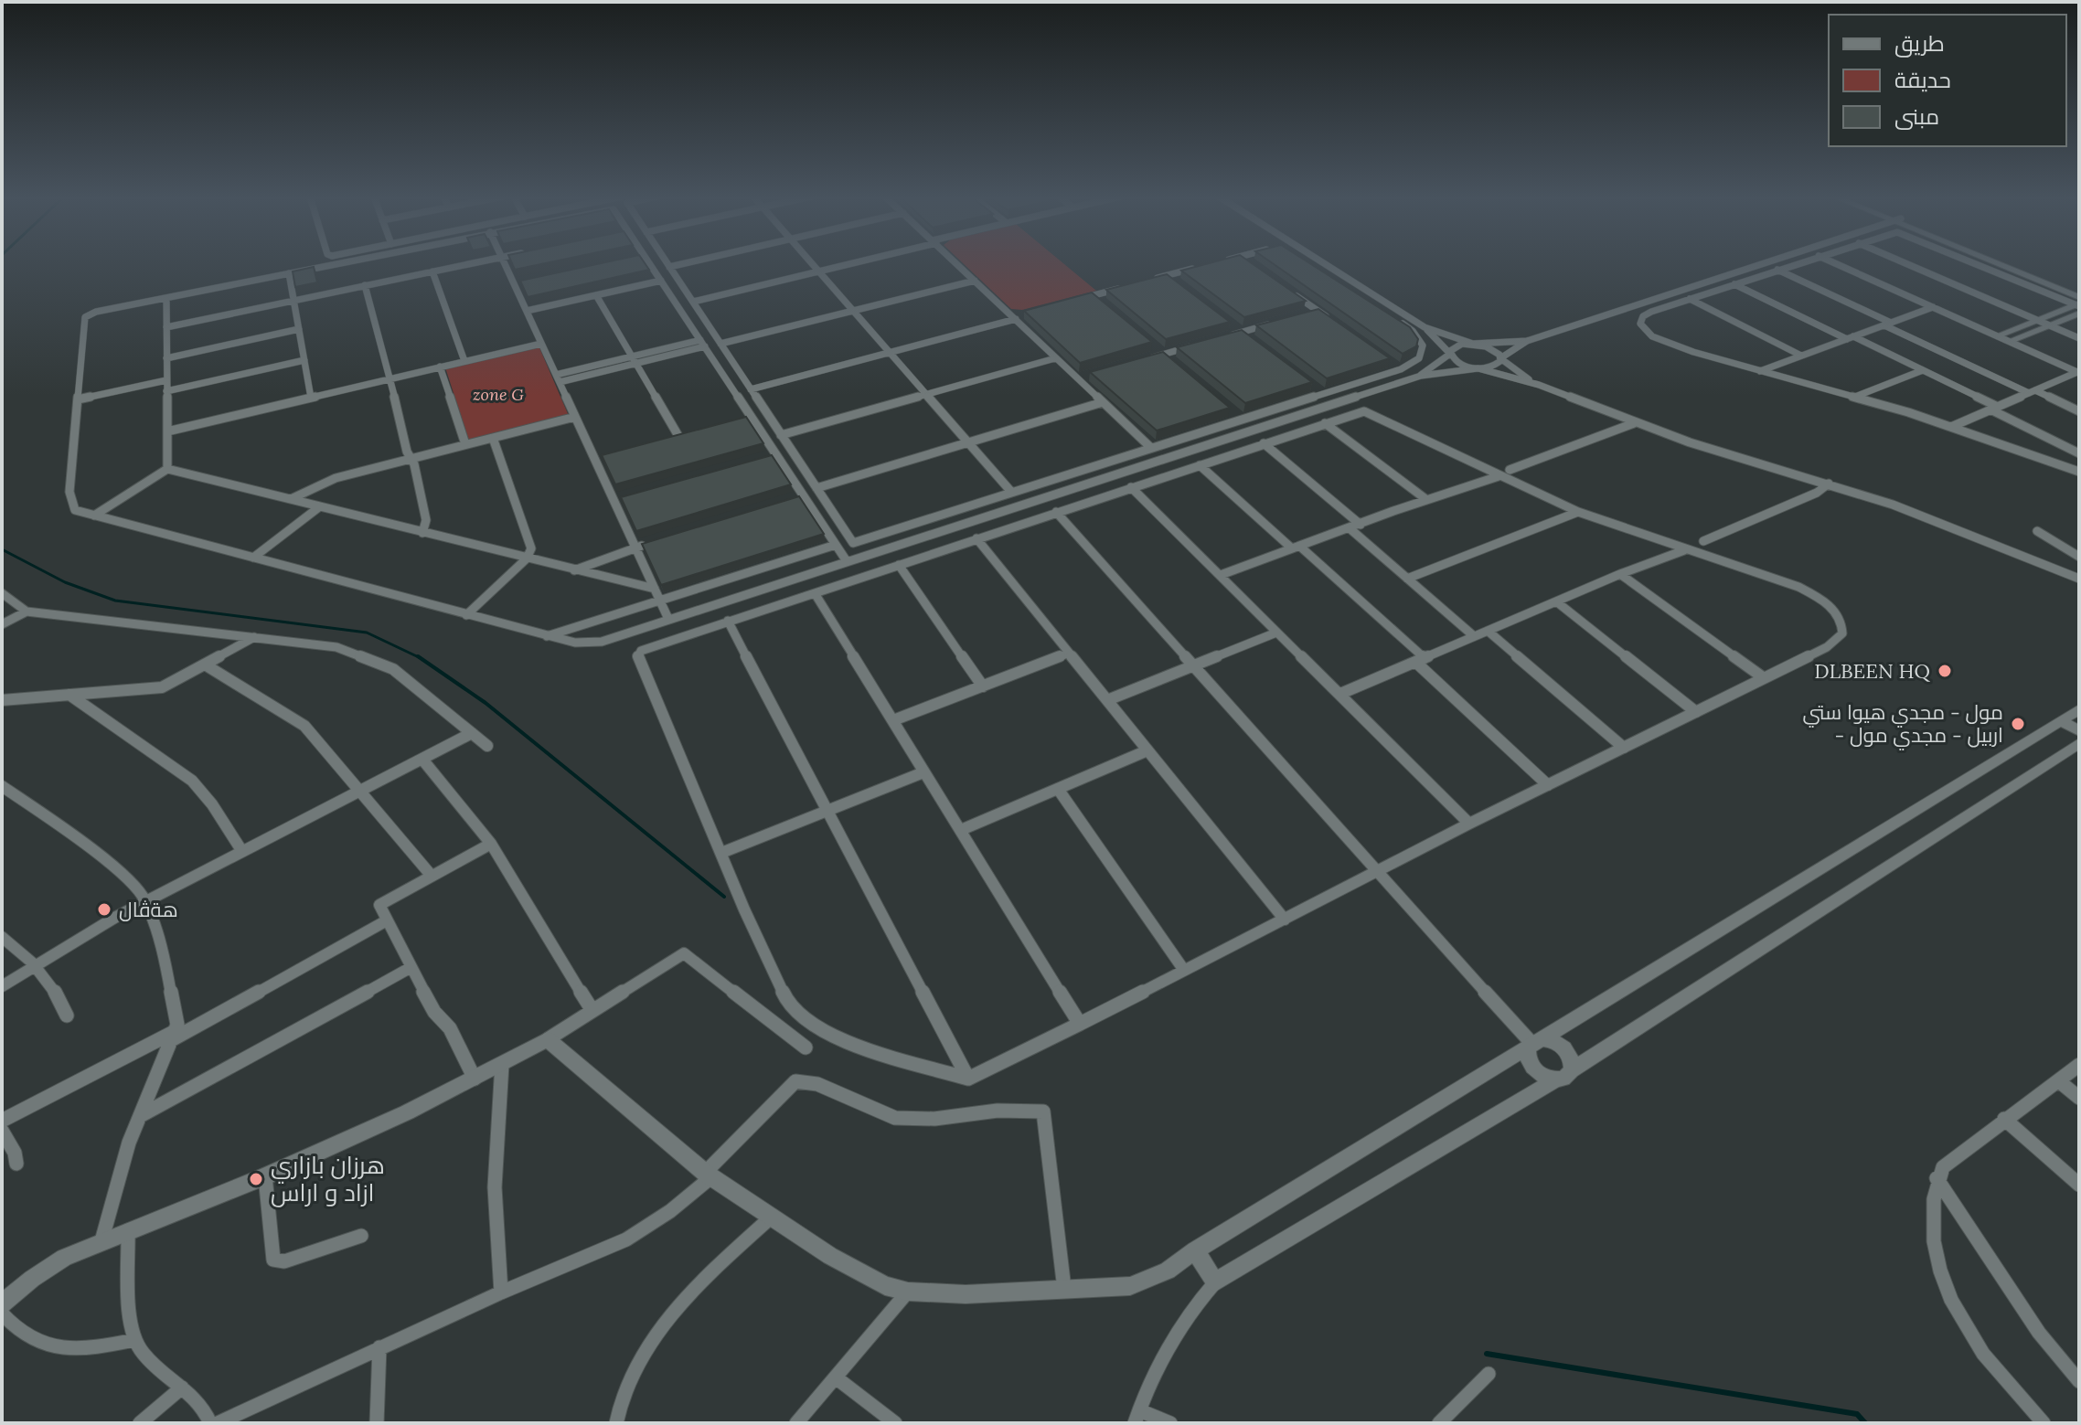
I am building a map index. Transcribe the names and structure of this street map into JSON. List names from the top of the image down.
{
  "parks": ["zone G"],
  "places": [
    "DLBEEN HQ",
    "مول - مجدي هيوا ستي - اربيل - مجدي مول",
    "هةڤال",
    "هرزان بازاري ازاد و اراس"
  ],
  "legend": ["طريق", "حديقة", "مبنى"]
}
